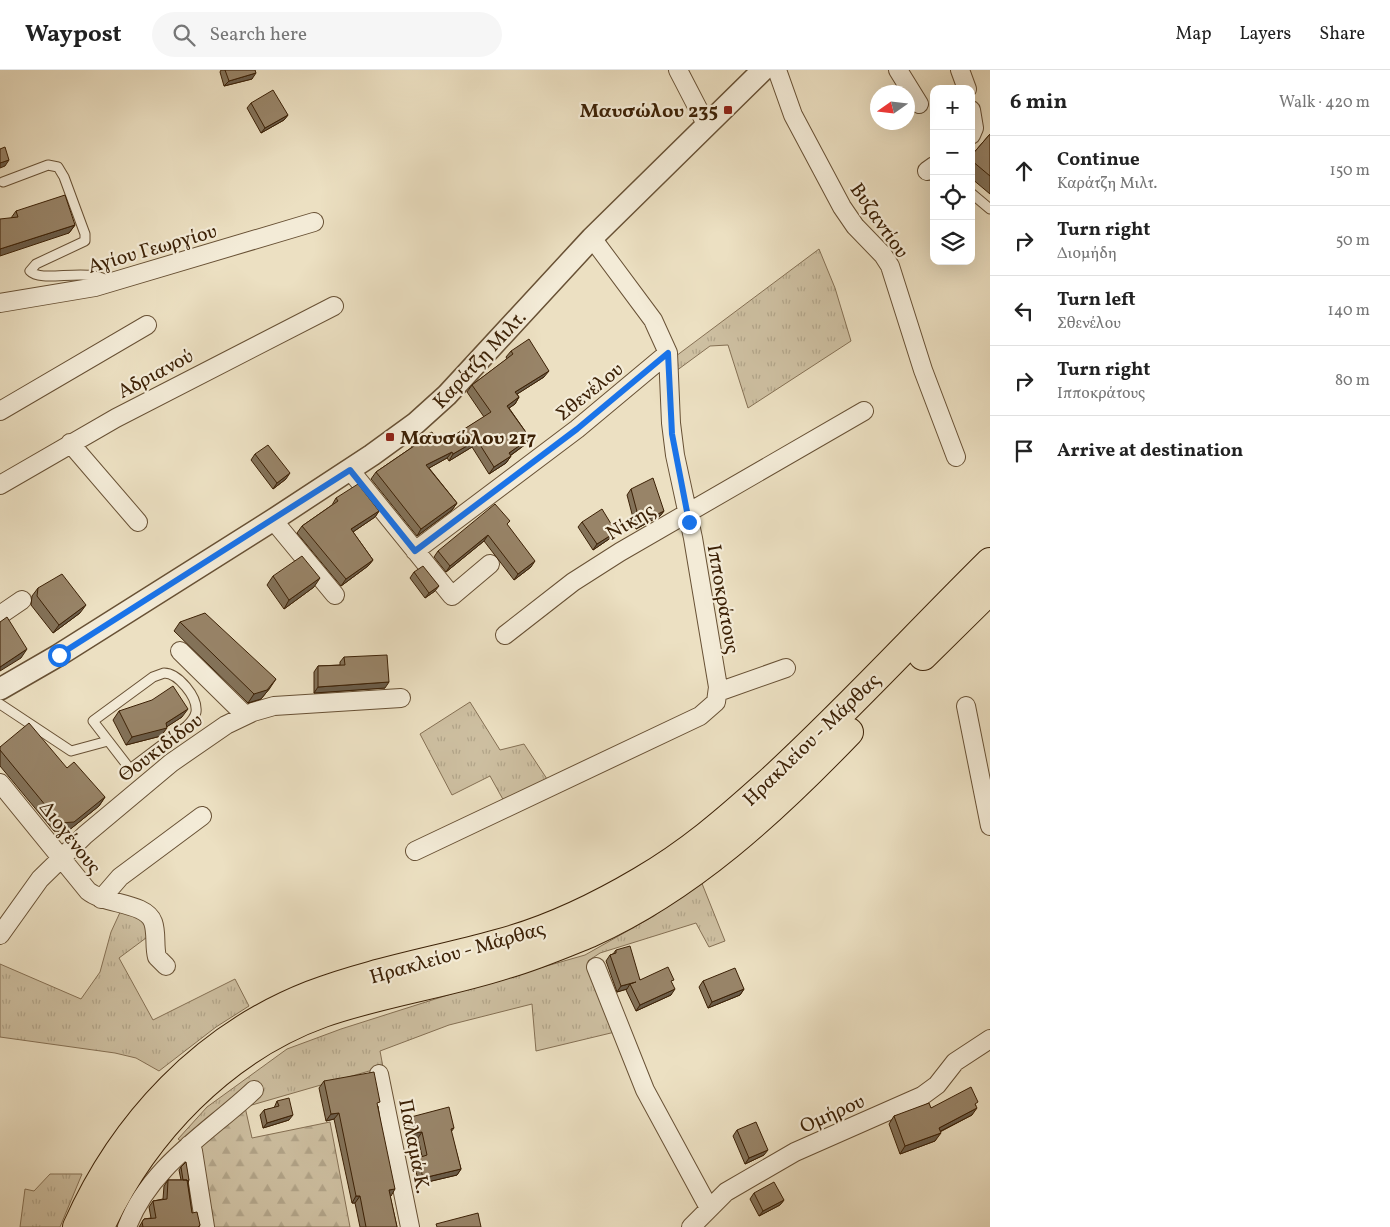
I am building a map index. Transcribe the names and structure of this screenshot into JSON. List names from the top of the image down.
{
  "streets": {
    "main road": ["Ηρακλείου - Μάρθας"],
    "street": [
      "Βυζαντίου",
      "Αγίου Γεωργίου",
      "Καράτζη Μιλτ.",
      "Αδριανού",
      "Σθενέλου",
      "Νίκης",
      "Ιπποκράτους",
      "Θουκιδίδου",
      "Διογένους",
      "Ομήρου",
      "Παλαμά Κ."
    ]
  },
  "crossings": [
    ["Καράτζη Μιλτ.", "Ιπποκράτους"],
    ["Σθενέλου", "Ιπποκράτους"],
    ["Νίκης", "Ιπποκράτους"],
    ["Θουκιδίδου", "Διογένους"]
  ],
  "places": {
    "transit": ["Μαυσώλου 235", "Μαυσώλου 217"]
  },
  "north": "left",
  "page": {
    "header": "Waypost",
    "search": "Search here",
    "nav": ["Map", "Layers", "Share"],
    "heading": ["6 min", "Walk · 420 m"],
    "map_buttons": ["+", "−"],
    "list": [
      ["Continue", "Καράτζη Μιλτ.", "150 m"],
      ["Turn right", "Διομήδη", "50 m"],
      ["Turn left", "Σθενέλου", "140 m"],
      ["Turn right", "Ιπποκράτους", "80 m"],
      "Arrive at destination"
    ]
  }
}
